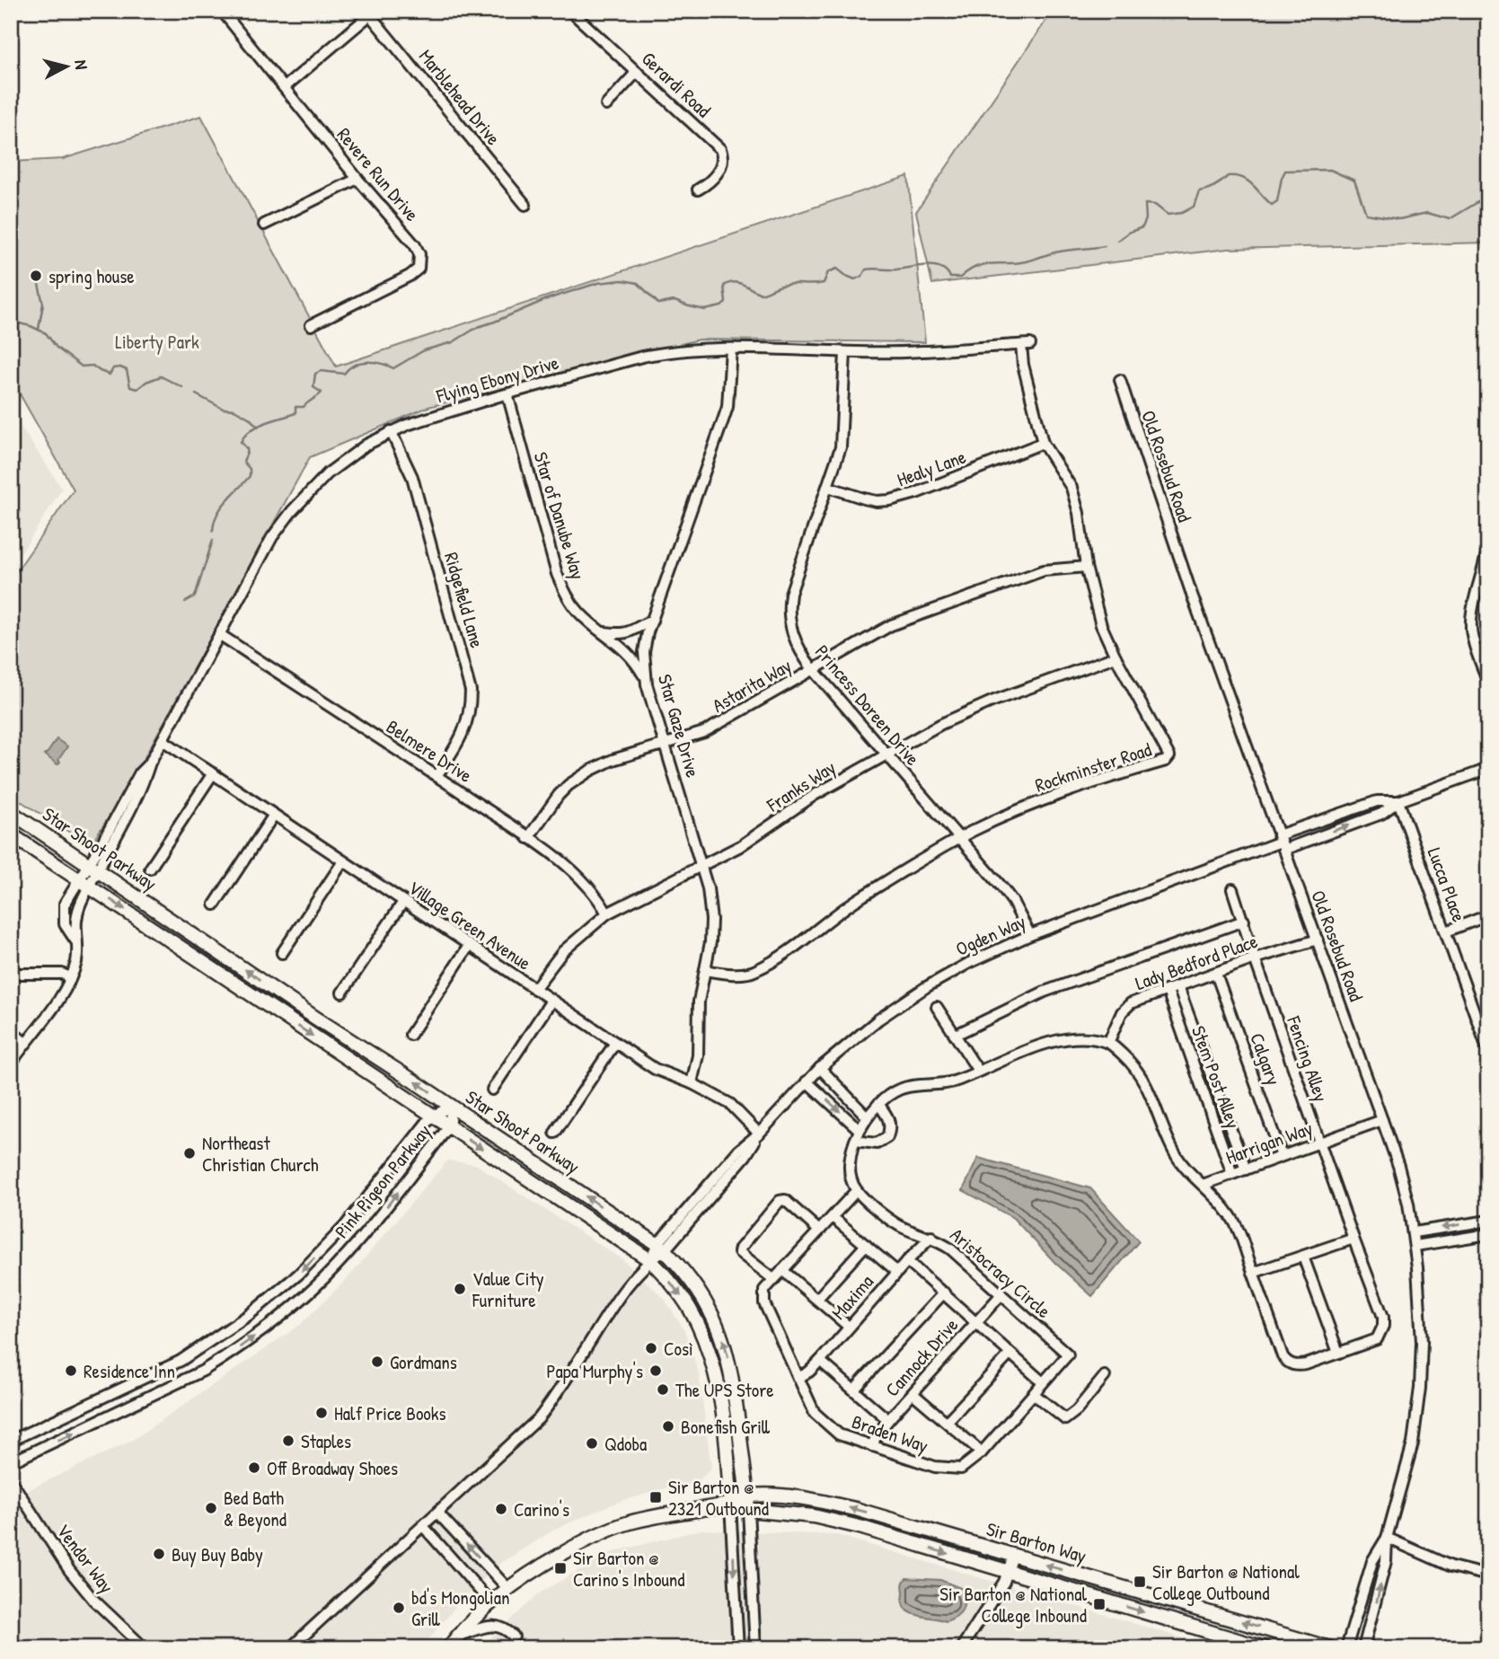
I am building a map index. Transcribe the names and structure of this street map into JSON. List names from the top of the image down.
{
  "streets": {
    "street": [
      "Gerardi Road",
      "Marblehead Drive",
      "Revere Run Drive",
      "Flying Ebony Drive",
      "Old Rosebud Road",
      "Healy Lane",
      "Star of Danube Way",
      "Ridgefield Lane",
      "Astarita Way",
      "Princess Doreen Drive",
      "Star Gaze Drive",
      "Belmere Drive",
      "Rockminster Road",
      "Franks Way",
      "Star Shoot Parkway",
      "Lucca Place",
      "Village Green Avenue",
      "Ogden Way",
      "Lady Bedford Place",
      "Calgary",
      "Fencing Alley",
      "Stem Post Alley",
      "Harrigan Way",
      "Pink Pigeon Parkway",
      "Aristocracy Circle",
      "Maxima",
      "Cannock Drive",
      "Braden Way",
      "Sir Barton Way",
      "Vendor Way"
    ]
  },
  "crossings": [
    ["Flying Ebony Drive", "Star of Danube Way"],
    ["Flying Ebony Drive", "Ridgefield Lane"],
    ["Flying Ebony Drive", "Princess Doreen Drive"],
    ["Flying Ebony Drive", "Star Gaze Drive"],
    ["Flying Ebony Drive", "Belmere Drive"],
    ["Flying Ebony Drive", "Rockminster Road"],
    ["Flying Ebony Drive", "Star Shoot Parkway"],
    ["Flying Ebony Drive", "Village Green Avenue"],
    ["Old Rosebud Road", "Ogden Way"],
    ["Old Rosebud Road", "Lady Bedford Place"],
    ["Old Rosebud Road", "Harrigan Way"],
    ["Healy Lane", "Princess Doreen Drive"],
    ["Healy Lane", "Rockminster Road"],
    ["Star of Danube Way", "Star Gaze Drive"],
    ["Ridgefield Lane", "Belmere Drive"],
    ["Astarita Way", "Princess Doreen Drive"],
    ["Astarita Way", "Star Gaze Drive"],
    ["Astarita Way", "Belmere Drive"],
    ["Astarita Way", "Rockminster Road"],
    ["Princess Doreen Drive", "Rockminster Road"],
    ["Princess Doreen Drive", "Franks Way"],
    ["Princess Doreen Drive", "Ogden Way"],
    ["Star Gaze Drive", "Rockminster Road"],
    ["Star Gaze Drive", "Franks Way"],
    ["Star Gaze Drive", "Village Green Avenue"],
    ["Belmere Drive", "Franks Way"],
    ["Rockminster Road", "Franks Way"],
    ["Franks Way", "Village Green Avenue"],
    ["Star Shoot Parkway", "Ogden Way"],
    ["Star Shoot Parkway", "Pink Pigeon Parkway"],
    ["Star Shoot Parkway", "Sir Barton Way"],
    ["Village Green Avenue", "Ogden Way"],
    ["Lady Bedford Place", "Calgary"],
    ["Lady Bedford Place", "Fencing Alley"],
    ["Lady Bedford Place", "Stem Post Alley"],
    ["Calgary", "Harrigan Way"],
    ["Fencing Alley", "Harrigan Way"],
    ["Stem Post Alley", "Harrigan Way"],
    ["Aristocracy Circle", "Maxima"],
    ["Aristocracy Circle", "Cannock Drive"],
    ["Aristocracy Circle", "Braden Way"],
    ["Maxima", "Braden Way"],
    ["Cannock Drive", "Braden Way"]
  ],
  "parks": ["Liberty Park"],
  "places": {
    "other": [
      "spring house",
      "Northeast Christian Church",
      "Value City Furniture",
      "Così",
      "Gordmans",
      "Residence Inn",
      "Papa Murphy's",
      "The UPS Store",
      "Half Price Books",
      "Bonefish Grill",
      "Staples",
      "Qdoba",
      "Off Broadway Shoes",
      "Bed Bath & Beyond",
      "Carino's",
      "Buy Buy Baby",
      "bd's Mongolian Grill"
    ],
    "transit": [
      "Sir Barton @ 2321 Outbound",
      "Sir Barton @ Carino's Inbound",
      "Sir Barton @ National College Outbound",
      "Sir Barton @ National College Inbound"
    ]
  },
  "north": "right"
}
